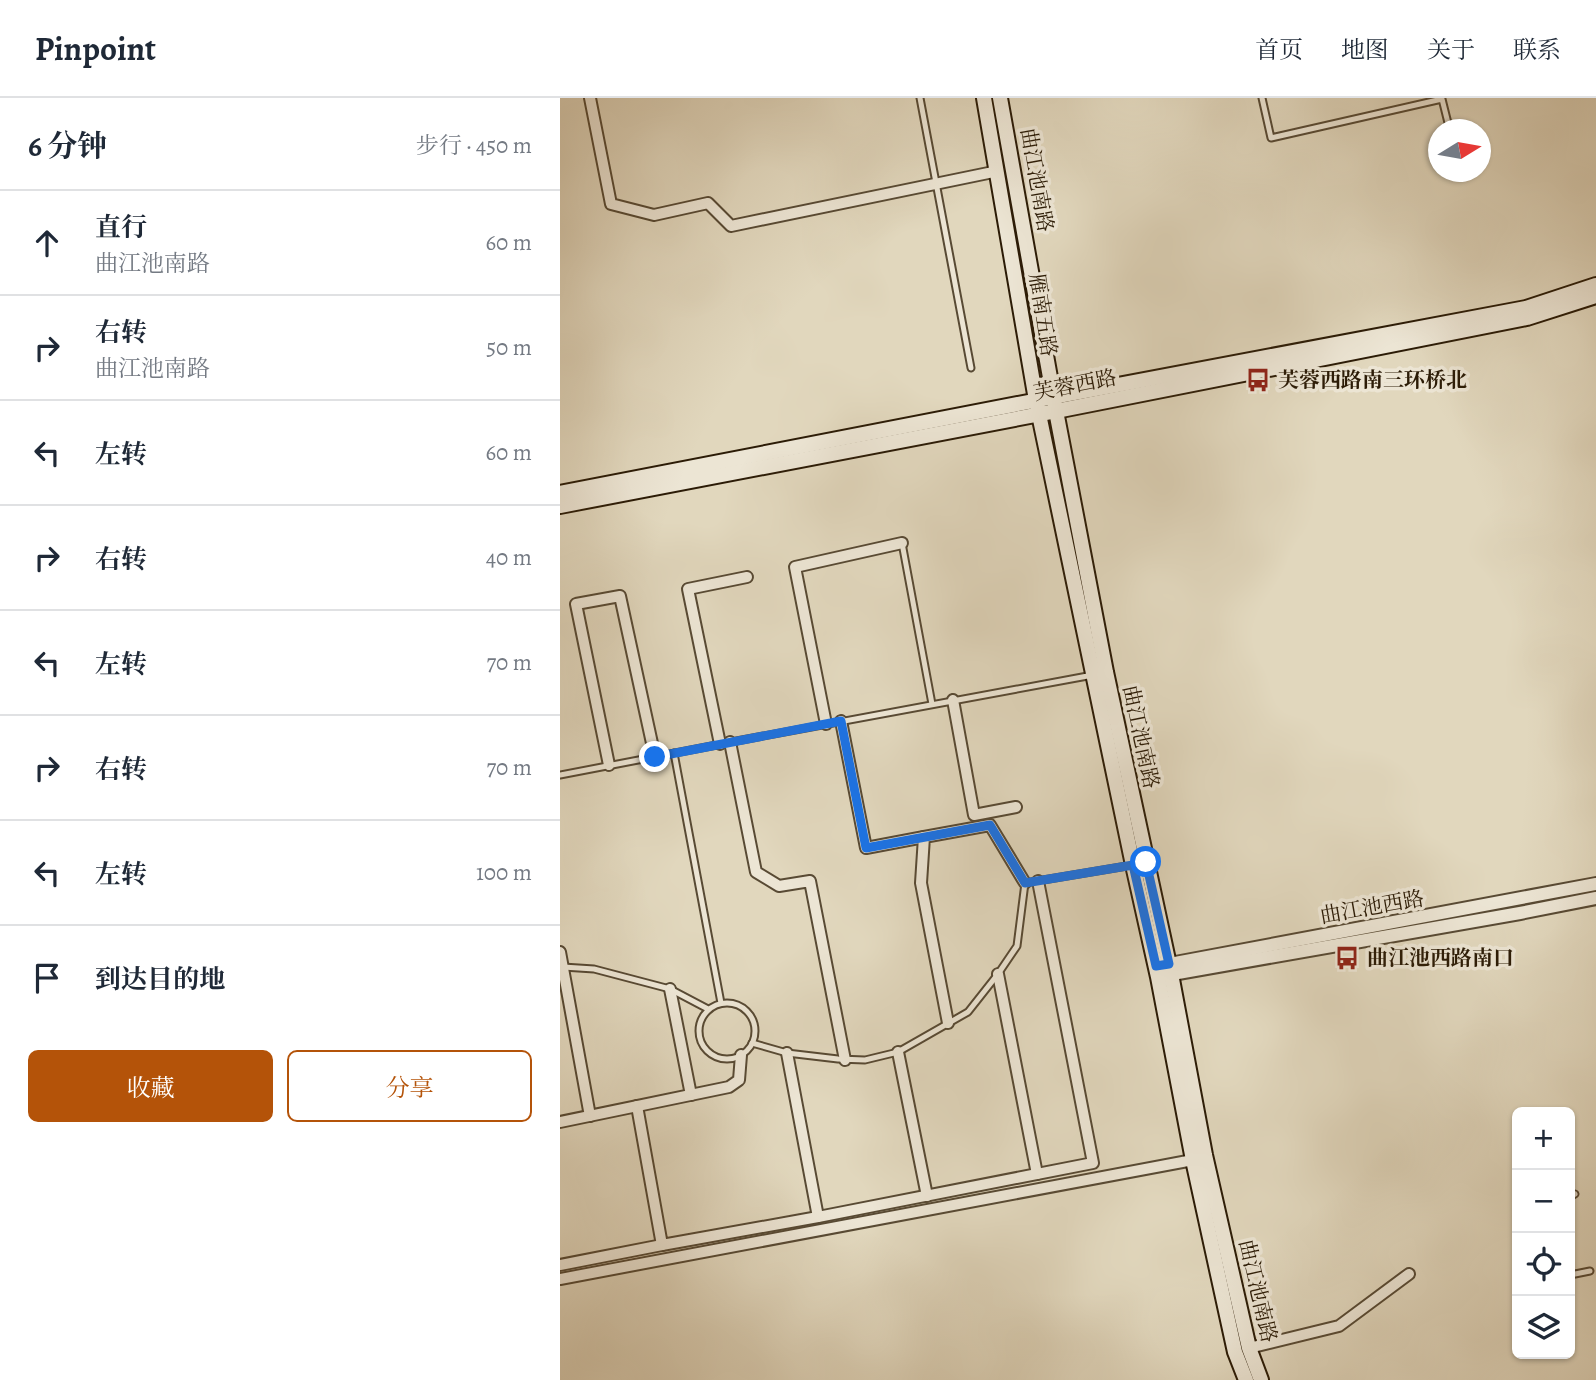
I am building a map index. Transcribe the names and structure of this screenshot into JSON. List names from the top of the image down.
{
  "streets": {
    "main road": ["曲江池南路", "雁南五路", "芙蓉西路"],
    "street": ["曲江池西路"]
  },
  "crossings": [
    ["曲江池南路", "雁南五路"],
    ["曲江池南路", "芙蓉西路"],
    ["曲江池南路", "曲江池西路"],
    ["雁南五路", "芙蓉西路"]
  ],
  "places": {
    "bus stop": ["芙蓉西路南三环桥北", "曲江池西路南口"]
  },
  "north": "right",
  "page": {
    "header": "Pinpoint",
    "nav": [
      "首页",
      "地图",
      "关于",
      "联系"
    ],
    "heading": ["6 分钟", "步行 · 450 m"],
    "list": [
      ["直行", "曲江池南路", "60 m"],
      ["右转", "曲江池南路", "50 m"],
      ["左转", "60 m"],
      ["右转", "40 m"],
      ["左转", "70 m"],
      ["右转", "70 m"],
      ["左转", "100 m"],
      "到达目的地"
    ],
    "buttons": ["收藏", "分享"],
    "map_buttons": ["+", "−"]
  }
}
